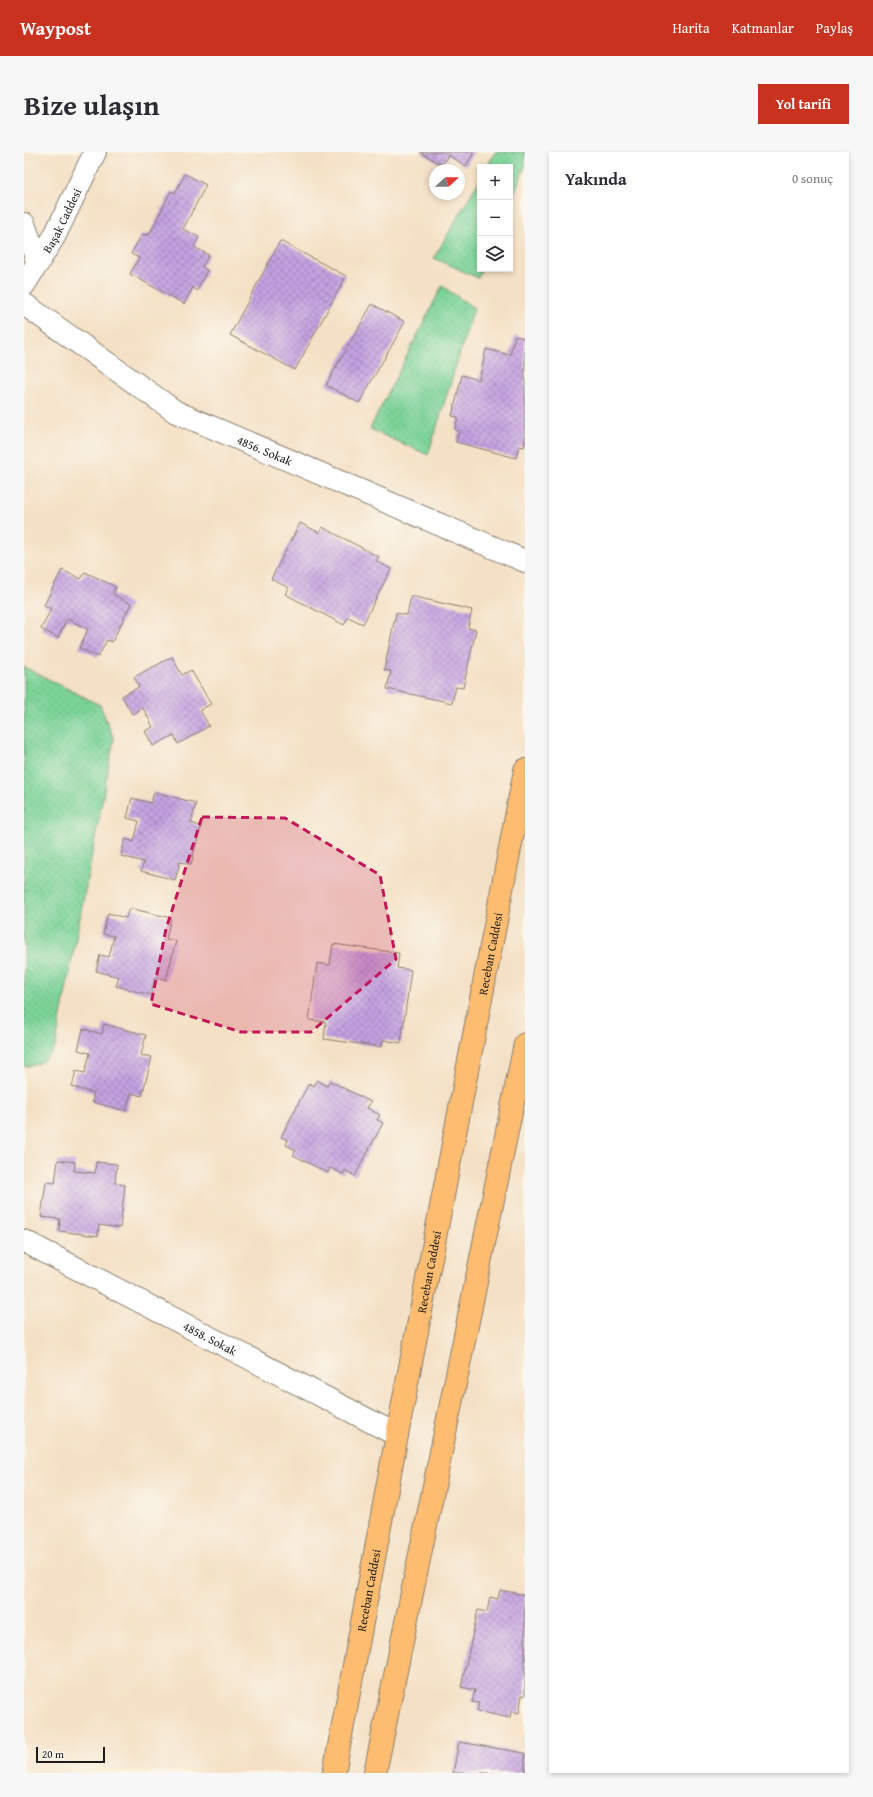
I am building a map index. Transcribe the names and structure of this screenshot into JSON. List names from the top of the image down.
{
  "streets": {
    "highway": ["Receban Caddesi"],
    "street": ["Başak Caddesi", "4856. Sokak", "4858. Sokak"]
  },
  "crossings": [
    ["Receban Caddesi", "4858. Sokak"]
  ],
  "scale_bar": "20 m",
  "north": "right",
  "page": {
    "header": "Waypost",
    "nav": ["Harita", "Katmanlar", "Paylaş"],
    "title": "Bize ulaşın",
    "buttons": "Yol tarifi",
    "heading": ["Yakında", "0 sonuç"],
    "map_buttons": ["+", "−"],
    "scale": "20 m"
  }
}
